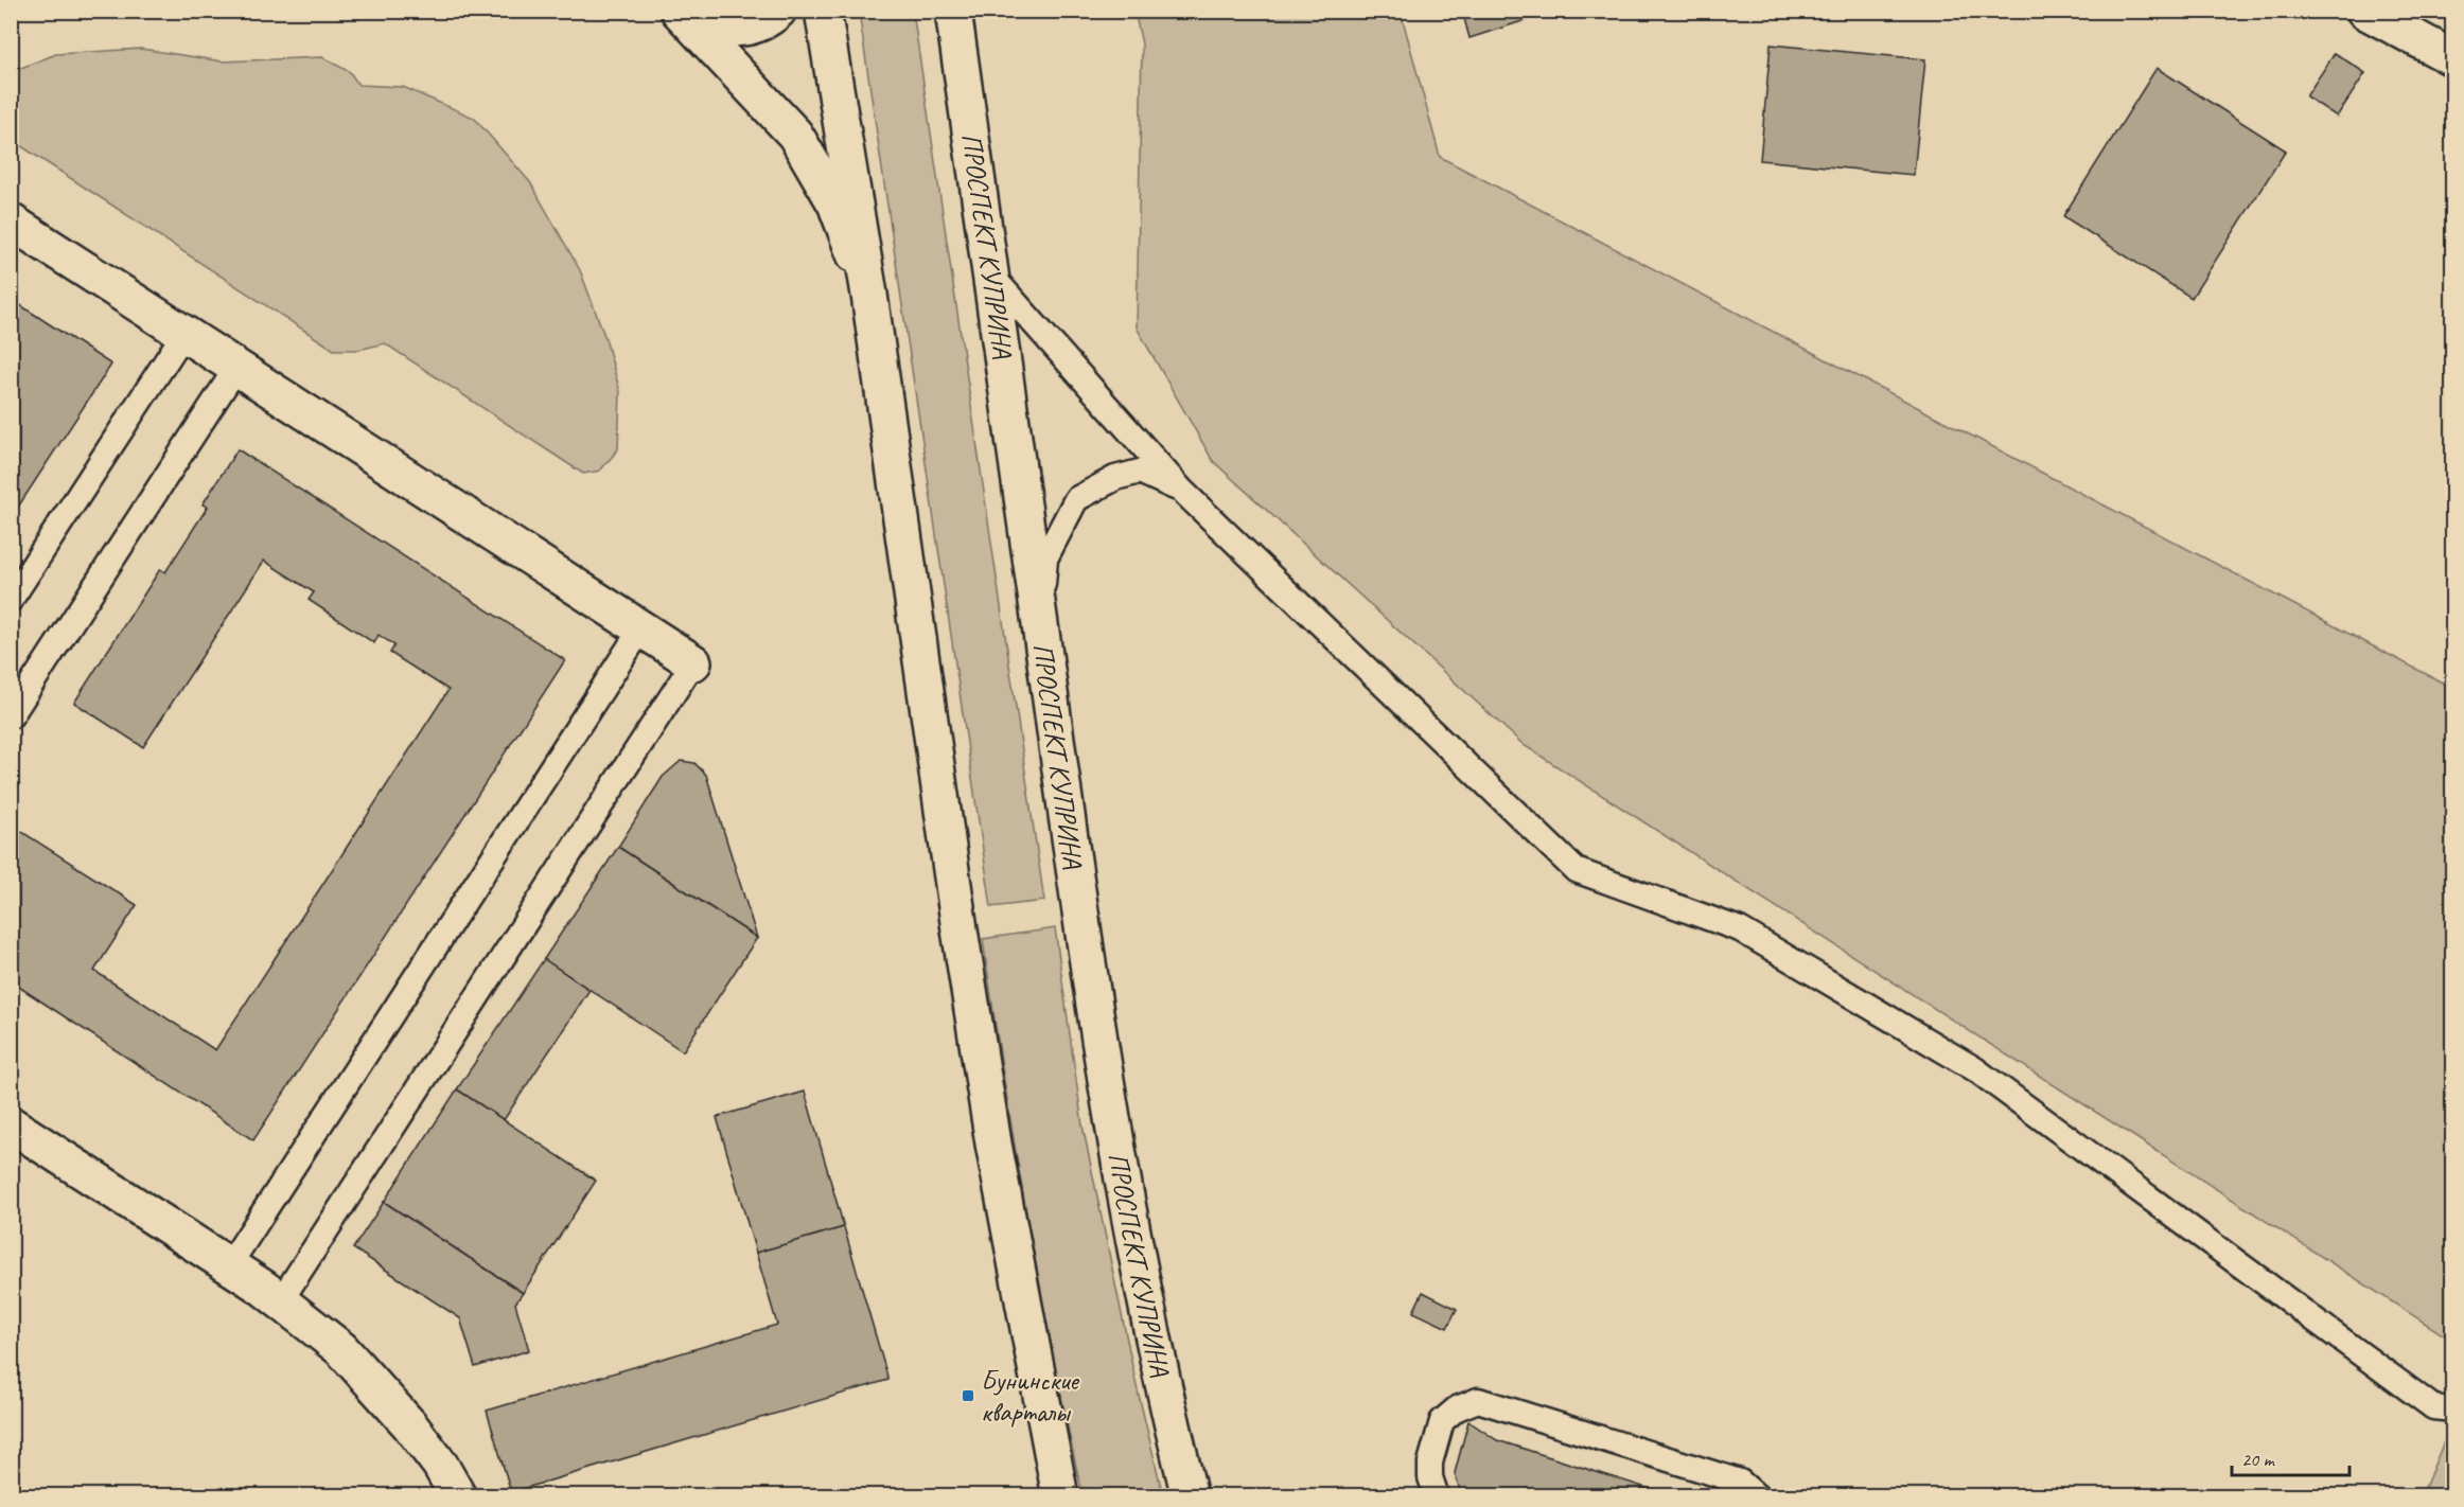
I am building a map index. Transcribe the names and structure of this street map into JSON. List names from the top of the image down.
{
  "streets": {
    "main road": ["ПРОСПЕКТ КУПРИНА"]
  },
  "places": {
    "transit": ["Бунинские кварталы"]
  },
  "scale_bar": "20 m"
}
